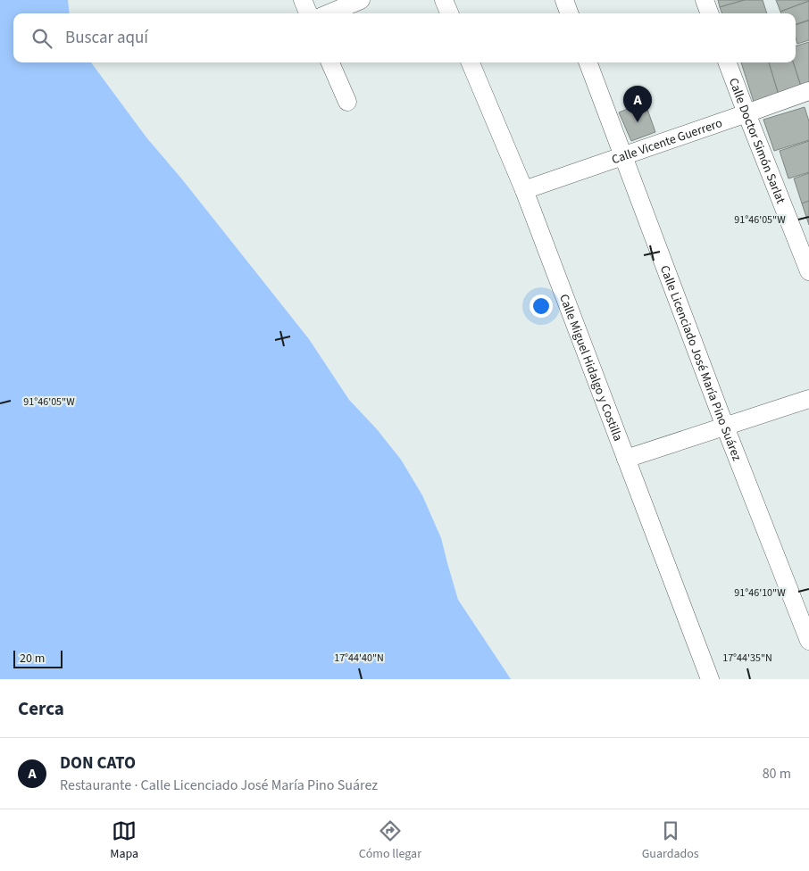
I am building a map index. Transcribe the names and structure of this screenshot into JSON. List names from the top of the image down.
{
  "streets": {
    "street": [
      "Calle Doctor Simón Sarlat",
      "Calle Vicente Guerrero",
      "Calle Licenciado José María Pino Suárez",
      "Calle Miguel Hidalgo y Costilla"
    ]
  },
  "crossings": [
    ["Calle Doctor Simón Sarlat", "Calle Vicente Guerrero"],
    ["Calle Vicente Guerrero", "Calle Licenciado José María Pino Suárez"],
    ["Calle Vicente Guerrero", "Calle Miguel Hidalgo y Costilla"]
  ],
  "scale_bar": "20 m",
  "page": {
    "search": "Buscar aquí",
    "pins": "A",
    "scale": "20 m",
    "heading": "Cerca",
    "list": [
      {
        "mark": "A",
        "name": "DON CATO",
        "note": "Restaurante · Calle Licenciado José María Pino Suárez",
        "value": "80 m"
      }
    ],
    "nav": ["Mapa", "Cómo llegar", "Guardados"]
  },
  "coordinates": [
    "91°46'05\"W",
    "91°46'10\"W",
    "17°44'40\"N",
    "17°44'35\"N"
  ]
}
